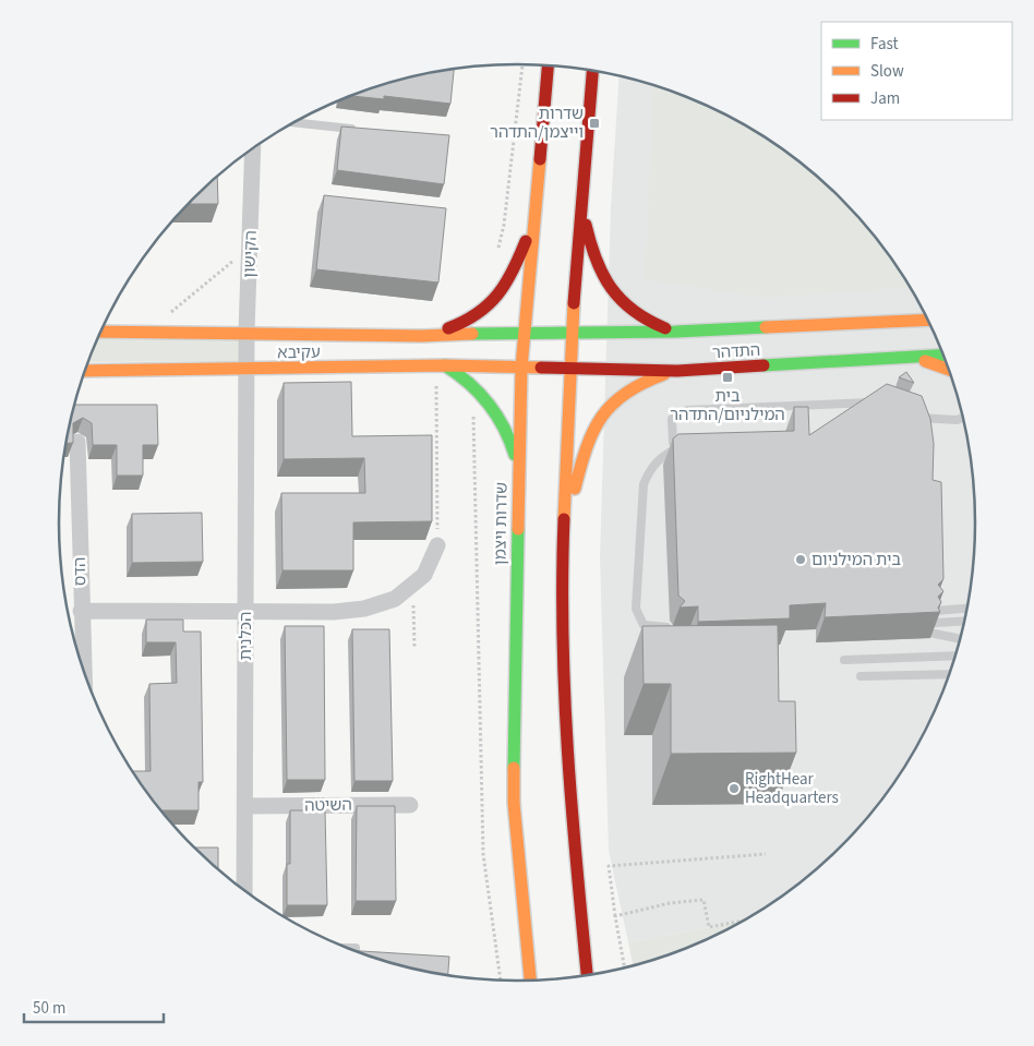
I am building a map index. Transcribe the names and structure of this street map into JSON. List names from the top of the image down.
{
  "streets": {
    "main road": ["התדהר", "עקיבא", "שדרות ויצמן"],
    "street": [
      "הקישון",
      "הדס",
      "הכלנית",
      "השיטה"
    ]
  },
  "crossings": [
    ["הקישון", "עקיבא"],
    ["הקישון", "הכלנית"],
    ["התדהר", "עקיבא"],
    ["התדהר", "שדרות ויצמן"],
    ["עקיבא", "שדרות ויצמן"],
    ["עקיבא", "הכלנית"],
    ["הכלנית", "השיטה"]
  ],
  "places": {
    "transit": ["שדרות וייצמן/התדהר", "בית המילניום/התדהר"],
    "other": ["בית המילניום", "RightHear Headquarters"]
  },
  "legend": ["Fast", "Slow", "Jam"],
  "scale_bar": "50 m"
}
